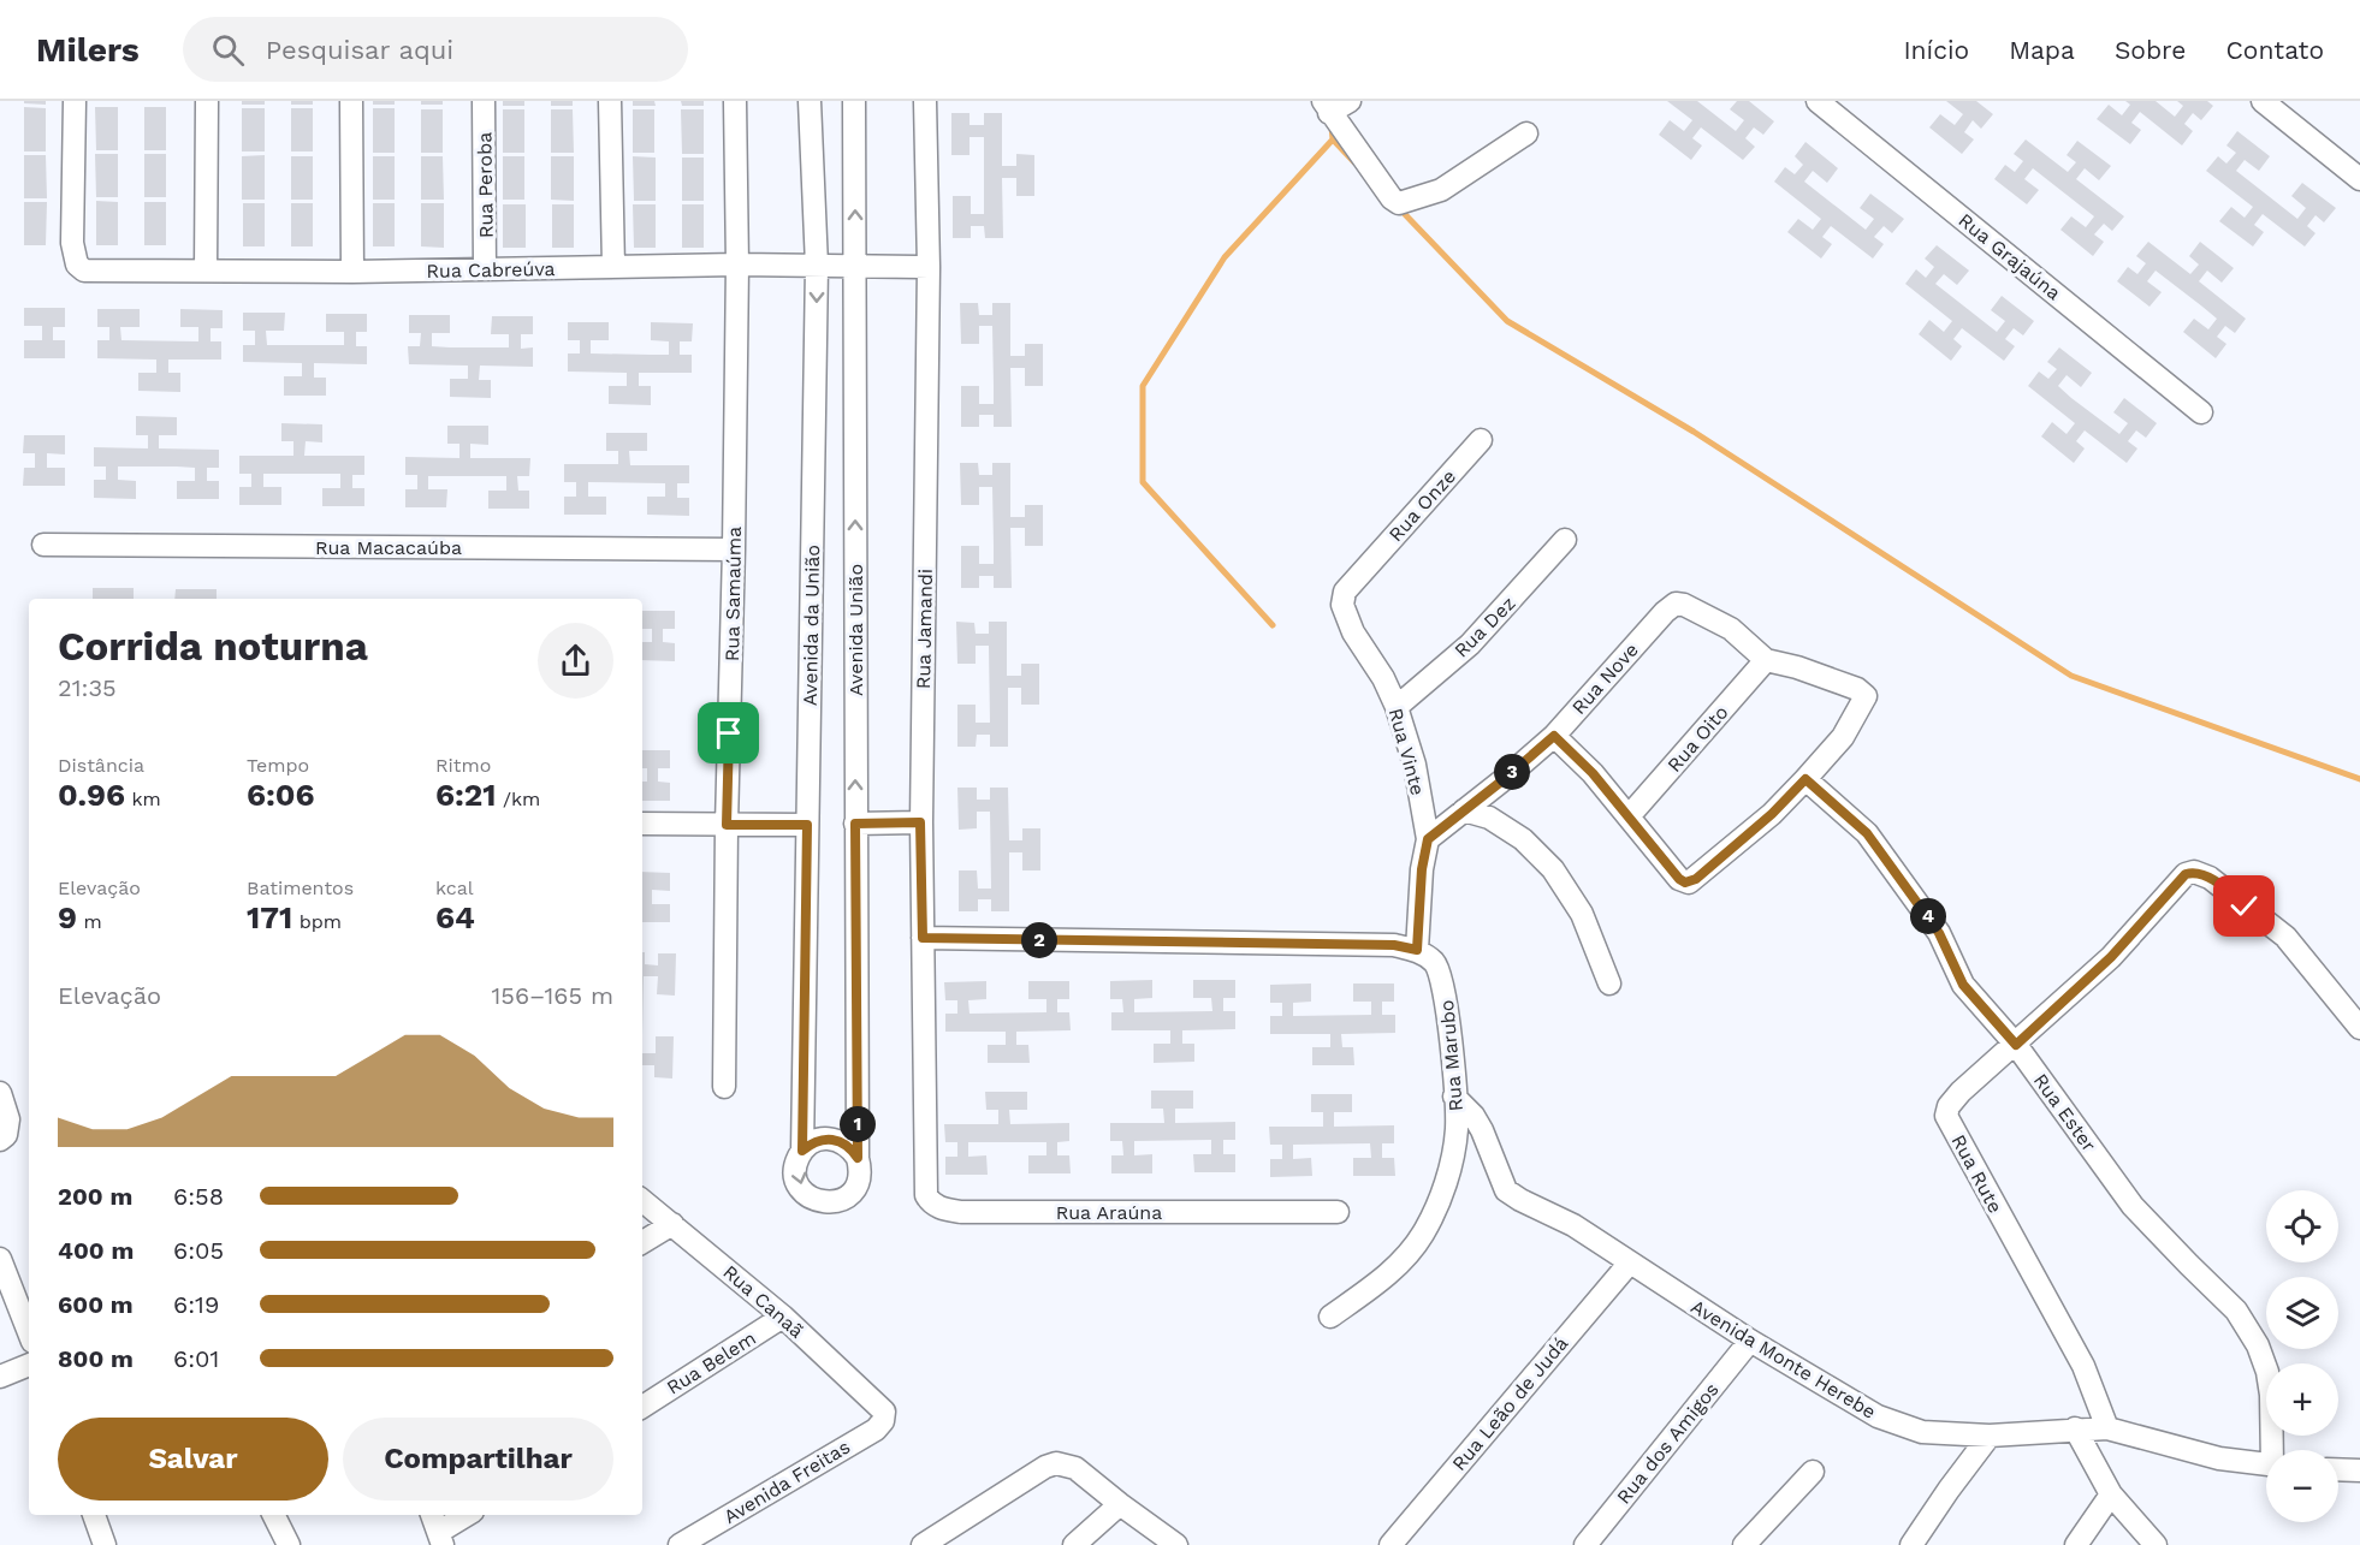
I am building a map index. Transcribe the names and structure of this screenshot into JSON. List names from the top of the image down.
{
  "streets": {
    "street": [
      "Rua Peroba",
      "Rua Grajaúna",
      "Rua Cabreúva",
      "Rua Onze",
      "Rua Macacaúba",
      "Rua Samaúma",
      "Avenida da União",
      "Rua Dez",
      "Rua Jamandi",
      "Avenida União",
      "Rua Nove",
      "Rua Oito",
      "Rua Vinte",
      "Rua Marubo",
      "Rua Ester",
      "Rua Rute",
      "Rua Araúna",
      "Rua Canaã",
      "Avenida Monte Herebe",
      "Rua Belem",
      "Rua Leão de Judá",
      "Rua dos Amigos",
      "Avenida Freitas"
    ]
  },
  "crossings": [
    ["Rua Peroba", "Rua Cabreúva"],
    ["Rua Cabreúva", "Rua Samaúma"],
    ["Rua Cabreúva", "Avenida da União"],
    ["Rua Cabreúva", "Rua Jamandi"],
    ["Rua Cabreúva", "Avenida União"],
    ["Rua Onze", "Rua Vinte"],
    ["Rua Macacaúba", "Rua Samaúma"],
    ["Avenida da União", "Avenida União"],
    ["Rua Dez", "Rua Vinte"],
    ["Rua Jamandi", "Rua Araúna"],
    ["Rua Nove", "Rua Oito"],
    ["Rua Nove", "Rua Vinte"],
    ["Rua Vinte", "Rua Marubo"],
    ["Rua Marubo", "Avenida Monte Herebe"],
    ["Rua Ester", "Rua Rute"],
    ["Rua Rute", "Avenida Monte Herebe"],
    ["Rua Canaã", "Rua Belem"],
    ["Rua Canaã", "Avenida Freitas"],
    ["Avenida Monte Herebe", "Rua Leão de Judá"],
    ["Avenida Monte Herebe", "Rua dos Amigos"]
  ],
  "one_way": ["Avenida da União", "Avenida União"],
  "page": {
    "header": "Milers",
    "search": "Pesquisar aqui",
    "nav": [
      "Início",
      "Mapa",
      "Sobre",
      "Contato"
    ],
    "heading": ["Corrida noturna", "21:35"],
    "stats": [
      ["Distância", "0.96 km"],
      ["Tempo", "6:06"],
      ["Ritmo", "6:21 /km"],
      ["Elevação", "9 m"],
      ["Batimentos", "171 bpm"],
      ["kcal", "64"]
    ],
    "pins": [
      "3",
      "4",
      "2",
      "1"
    ],
    "chart": ["Elevação", "156–165 m"],
    "list": [
      {
        "name": "200 m",
        "note": "6:58"
      },
      {
        "name": "400 m",
        "note": "6:05"
      },
      {
        "name": "600 m",
        "note": "6:19"
      },
      {
        "name": "800 m",
        "note": "6:01"
      }
    ],
    "map_buttons": ["+", "−"],
    "buttons": ["Salvar", "Compartilhar"]
  }
}
